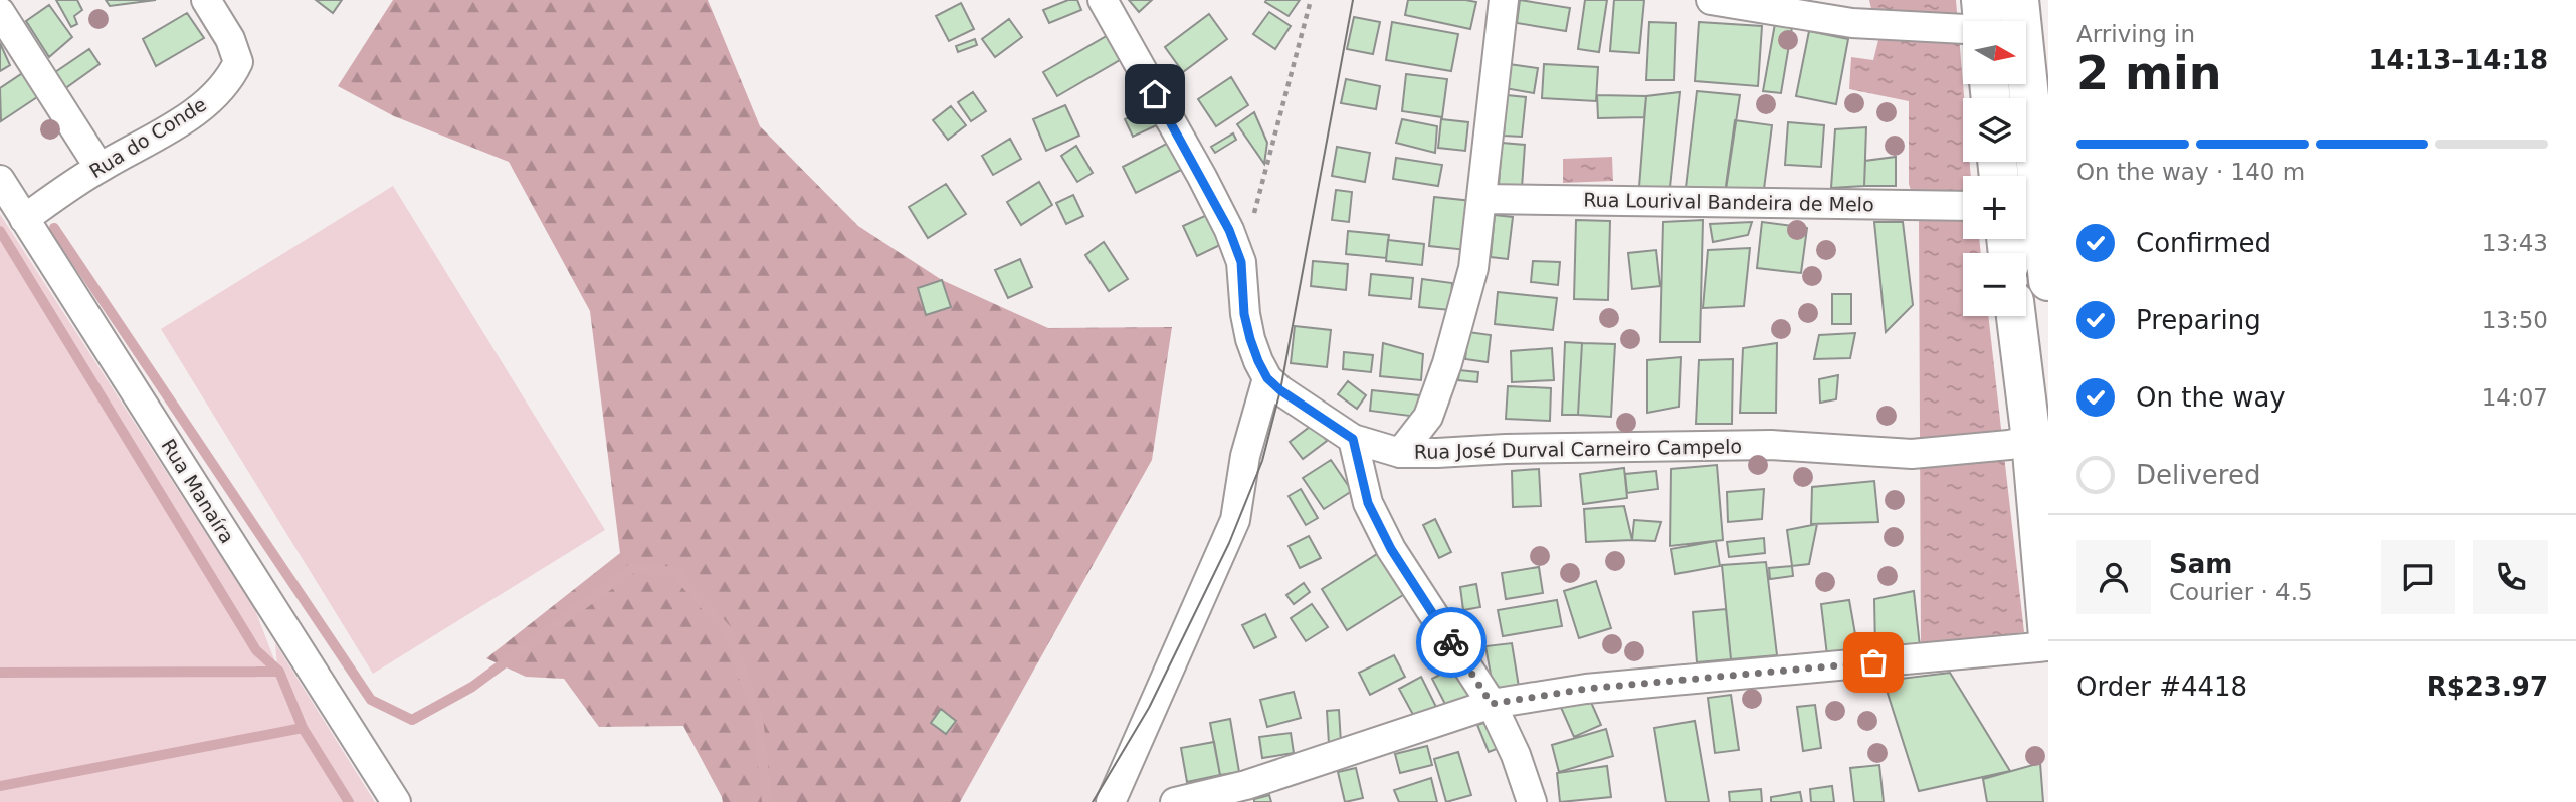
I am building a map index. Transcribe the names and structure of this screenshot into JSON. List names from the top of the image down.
{
  "streets": {
    "street": [
      "Rua do Conde",
      "Rua Lourival Bandeira de Melo",
      "Rua José Durval Carneiro Campelo",
      "Rua Manaíra"
    ]
  },
  "crossings": [
    ["Rua do Conde", "Rua Manaíra"]
  ],
  "north": "right",
  "page": {
    "heading": ["2 min", "Arriving in", "14:13–14:18"],
    "panel": [
      "Sam",
      "Courier · 4.5",
      "Order #4418",
      "R$23.97"
    ],
    "map_buttons": ["+", "−"],
    "bar": "On the way · 140 m",
    "list": [
      ["Confirmed", "13:43"],
      ["Preparing", "13:50"],
      ["On the way", "14:07"],
      "Delivered"
    ]
  }
}
